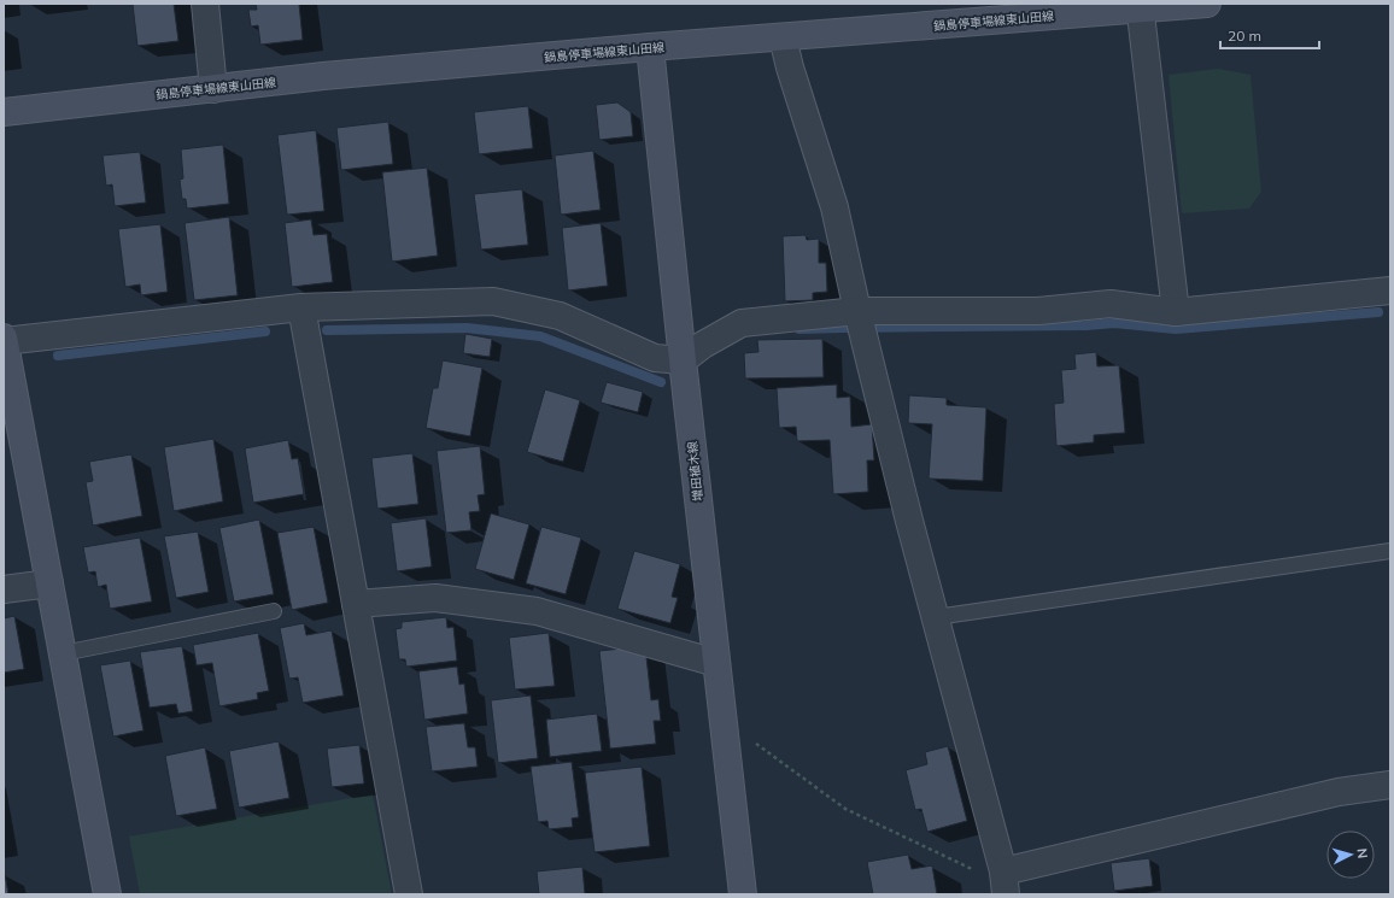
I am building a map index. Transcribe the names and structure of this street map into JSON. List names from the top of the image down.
{
  "streets": {
    "street": ["鍋島停車場線東山田線", "増田植木線"]
  },
  "crossings": [
    ["鍋島停車場線東山田線", "増田植木線"]
  ],
  "scale_bar": "20 m",
  "north": "right"
}
